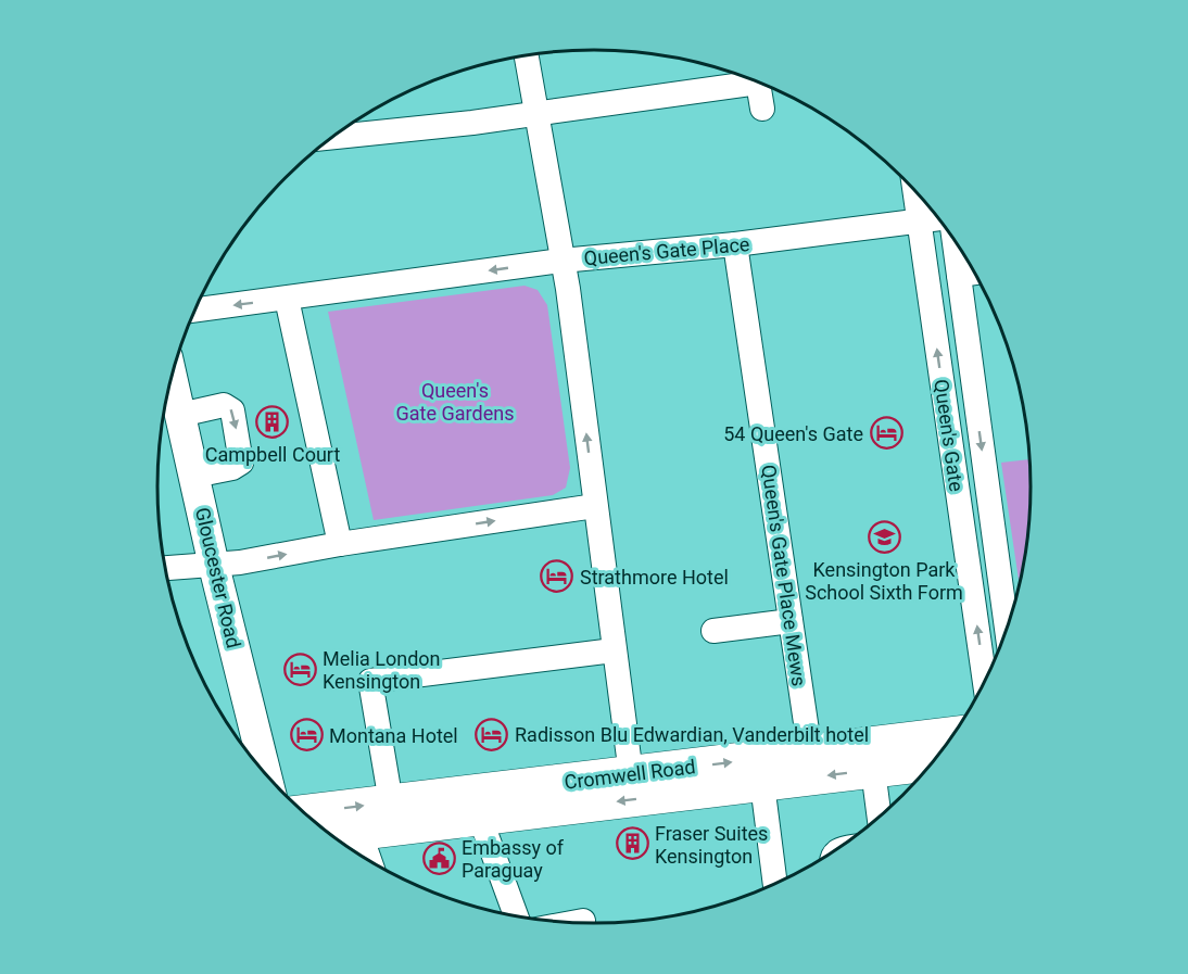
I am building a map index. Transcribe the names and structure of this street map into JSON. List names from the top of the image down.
{
  "streets": {
    "highway": ["Cromwell Road"],
    "main road": ["Gloucester Road"],
    "street": ["Queen's Gate Place", "Queen's Gate", "Queen's Gate Place Mews"]
  },
  "crossings": [
    ["Queen's Gate Place", "Queen's Gate"],
    ["Queen's Gate Place", "Queen's Gate Place Mews"],
    ["Queen's Gate Place Mews", "Cromwell Road"]
  ],
  "parks": ["Queen's Gate Gardens"],
  "places": {
    "building": ["Campbell Court", "Fraser Suites Kensington"],
    "hotel": [
      "54 Queen's Gate",
      "Strathmore Hotel",
      "Melia London Kensington",
      "Radisson Blu Edwardian, Vanderbilt hotel",
      "Montana Hotel"
    ],
    "school or university": ["Kensington Park School Sixth Form"],
    "public building": ["Embassy of Paraguay"]
  }
}
